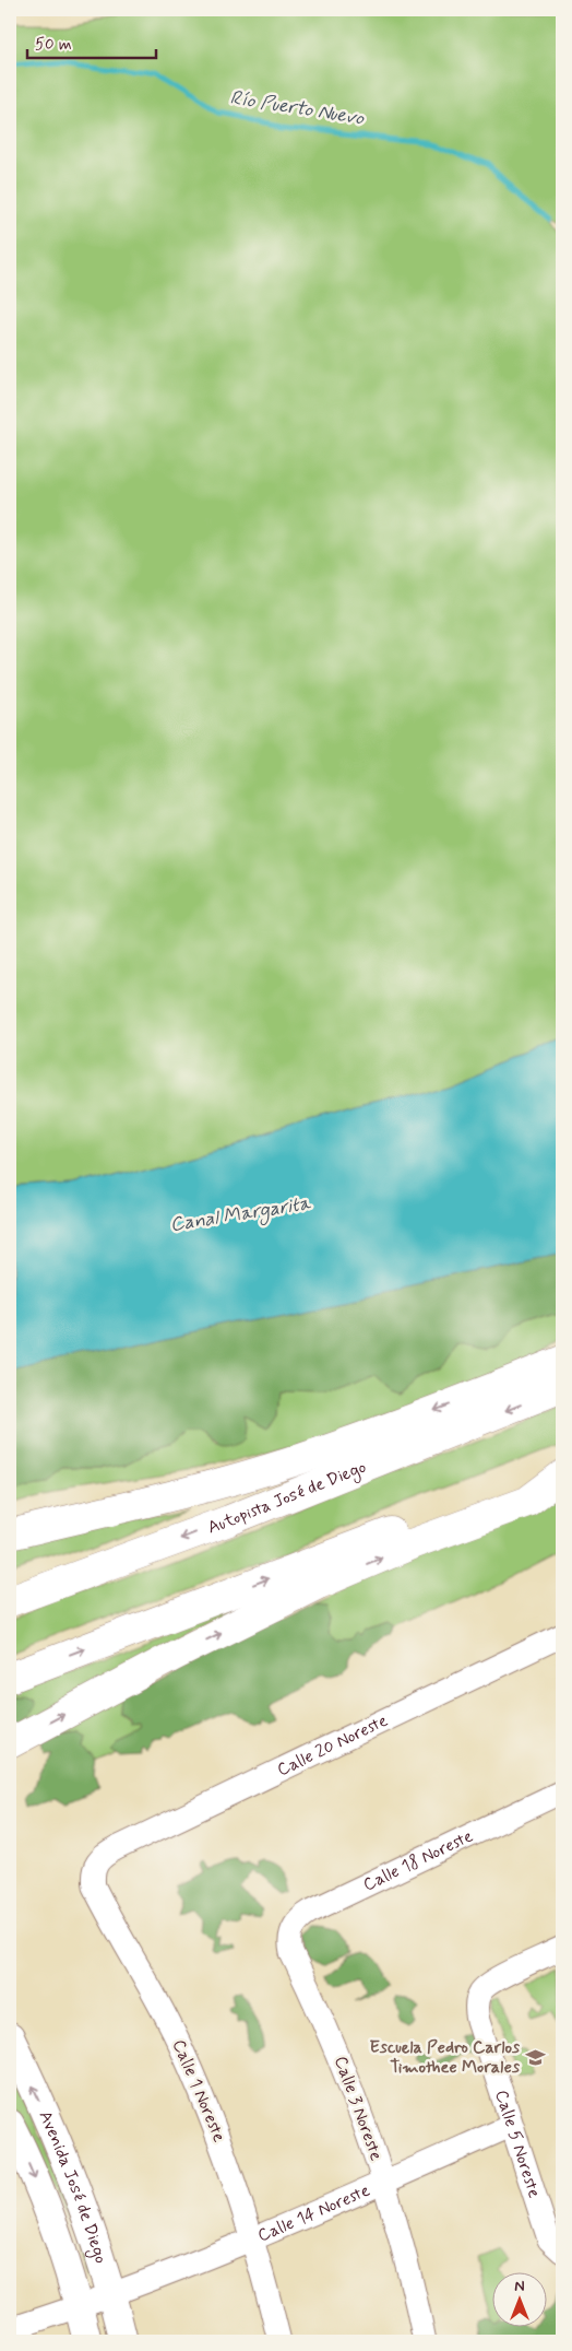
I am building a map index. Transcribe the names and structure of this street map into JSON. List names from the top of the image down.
{
  "streets": {
    "highway": ["Autopista José de Diego"],
    "main road": ["Avenida José de Diego"],
    "street": [
      "Calle 20 Noreste",
      "Calle 18 Noreste",
      "Calle 1 Noreste",
      "Calle 3 Noreste",
      "Calle 5 Noreste",
      "Calle 14 Noreste"
    ]
  },
  "crossings": [
    ["Calle 20 Noreste", "Calle 1 Noreste"],
    ["Calle 18 Noreste", "Calle 3 Noreste"],
    ["Calle 1 Noreste", "Calle 14 Noreste"],
    ["Calle 3 Noreste", "Calle 14 Noreste"],
    ["Calle 5 Noreste", "Calle 14 Noreste"],
    ["Avenida José de Diego", "Calle 14 Noreste"]
  ],
  "water": ["Río Puerto Nuevo", "Canal Margarita"],
  "places": {
    "school or university": ["Escuela Pedro Carlos Timothee Morales"]
  },
  "scale_bar": "50 m",
  "north": "top"
}
